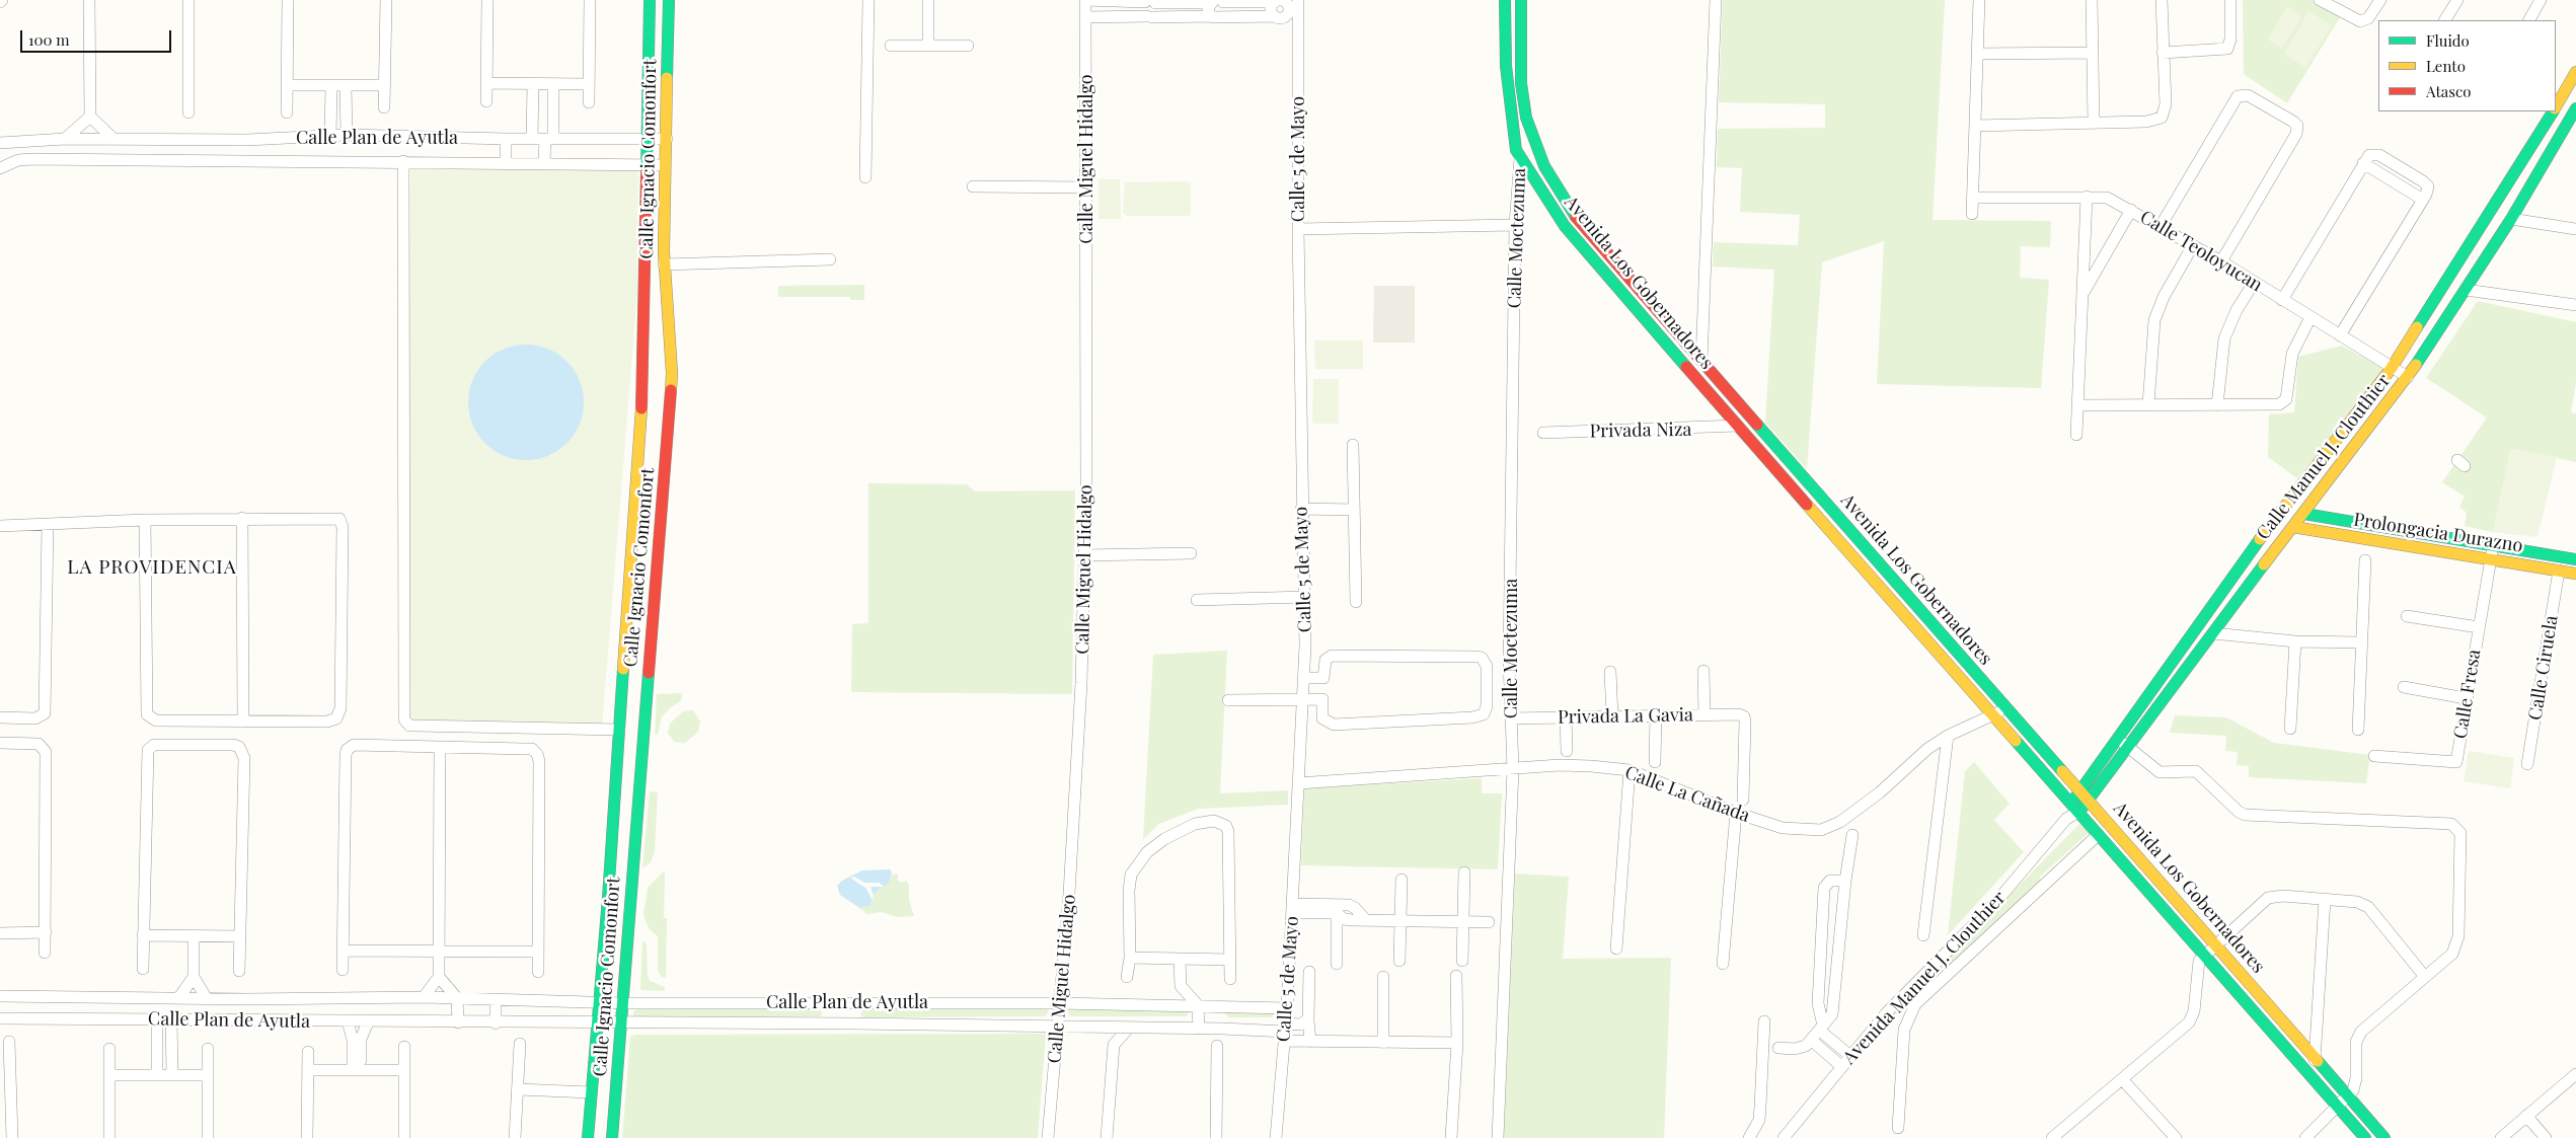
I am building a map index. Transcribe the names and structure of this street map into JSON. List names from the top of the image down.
{
  "streets": {
    "street": [
      "Calle Plan de Ayutla",
      "Calle Ignacio Comonfort",
      "Calle Miguel Hidalgo",
      "Calle 5 de Mayo",
      "Calle Moctezuma",
      "Calle Teoloyucan",
      "Avenida Los Gobernadores",
      "Privada Niza",
      "Calle Manuel J. Clouthier",
      "Prolongacia Durazno",
      "Calle Ciruela",
      "Calle Fresa",
      "Privada La Gavia",
      "Calle La Cañada",
      "Avenida Manuel J. Clouthier"
    ]
  },
  "crossings": [
    ["Calle Plan de Ayutla", "Calle Ignacio Comonfort"],
    ["Calle Plan de Ayutla", "Calle Miguel Hidalgo"],
    ["Calle Plan de Ayutla", "Calle 5 de Mayo"],
    ["Calle 5 de Mayo", "Calle La Cañada"],
    ["Calle Moctezuma", "Avenida Los Gobernadores"],
    ["Calle Moctezuma", "Privada La Gavia"],
    ["Calle Moctezuma", "Calle La Cañada"],
    ["Calle Teoloyucan", "Calle Manuel J. Clouthier"],
    ["Avenida Los Gobernadores", "Privada Niza"],
    ["Avenida Los Gobernadores", "Calle Manuel J. Clouthier"],
    ["Avenida Los Gobernadores", "Calle La Cañada"],
    ["Avenida Los Gobernadores", "Avenida Manuel J. Clouthier"],
    ["Calle Manuel J. Clouthier", "Prolongacia Durazno"],
    ["Calle Manuel J. Clouthier", "Avenida Manuel J. Clouthier"],
    ["Prolongacia Durazno", "Calle Ciruela"],
    ["Prolongacia Durazno", "Calle Fresa"]
  ],
  "districts": ["LA PROVIDENCIA"],
  "legend": ["Fluido", "Lento", "Atasco"],
  "scale_bar": "100 m"
}
